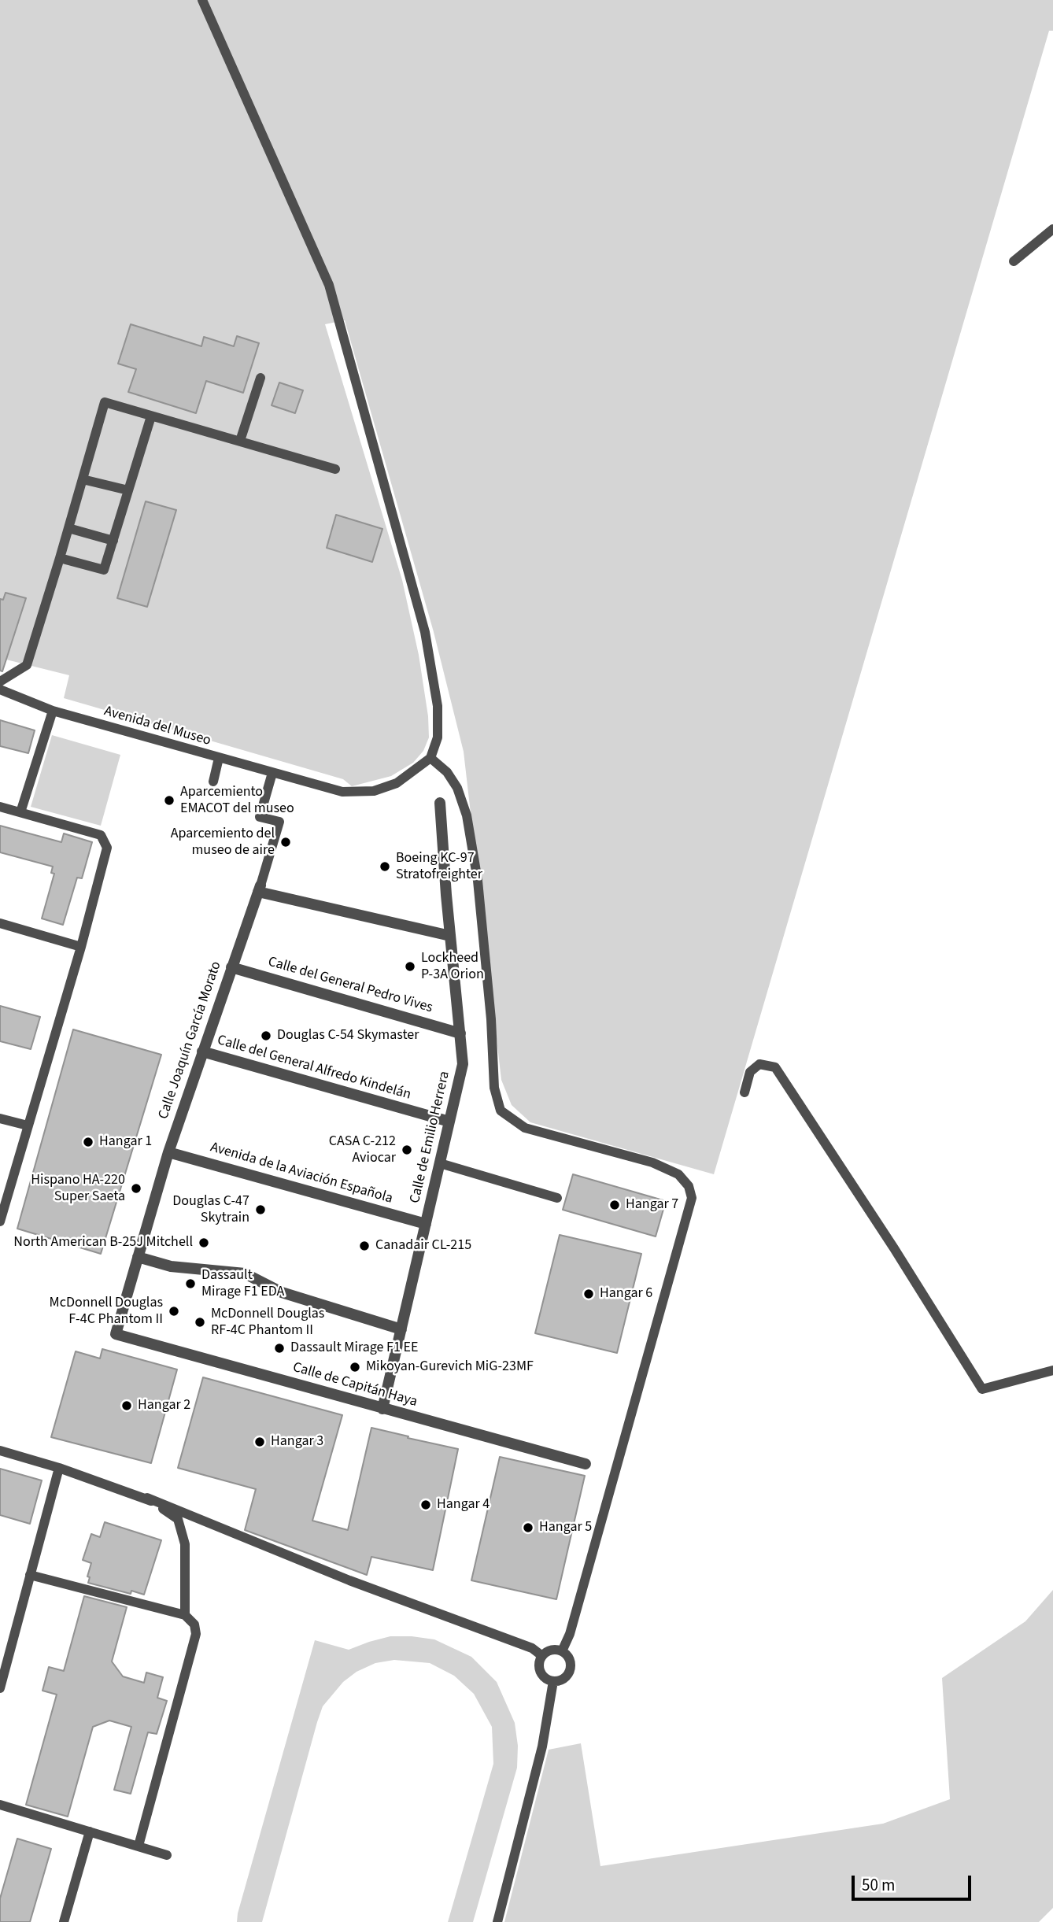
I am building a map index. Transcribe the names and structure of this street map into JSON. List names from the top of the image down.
{
  "streets": {
    "street": [
      "Calle del General Pedro Vives",
      "Calle Joaquín García Morato",
      "Calle del General Alfredo Kindelán",
      "Calle de Emilio Herrera",
      "Avenida de la Aviación Española",
      "Calle de Capitán Haya"
    ],
    "lane": ["Avenida del Museo"]
  },
  "crossings": [
    ["Calle del General Pedro Vives", "Calle Joaquín García Morato"],
    ["Calle del General Pedro Vives", "Calle de Emilio Herrera"],
    ["Calle Joaquín García Morato", "Calle del General Alfredo Kindelán"],
    ["Calle Joaquín García Morato", "Avenida de la Aviación Española"],
    ["Calle Joaquín García Morato", "Calle de Capitán Haya"],
    ["Calle del General Alfredo Kindelán", "Calle de Emilio Herrera"],
    ["Calle de Emilio Herrera", "Avenida de la Aviación Española"],
    ["Calle de Emilio Herrera", "Calle de Capitán Haya"]
  ],
  "places": [
    "Aparcemiento EMACOT del museo",
    "Aparcemiento del museo de aire",
    "Boeing KC-97 Stratofreighter",
    "Lockheed P-3A Orion",
    "Douglas C-54 Skymaster",
    "Hangar 1",
    "CASA C-212 Aviocar",
    "Hispano HA-220 Super Saeta",
    "Hangar 7",
    "Douglas C-47 Skytrain",
    "North American B-25J Mitchell",
    "Canadair CL-215",
    "Dassault Mirage F1 EDA",
    "Hangar 6",
    "McDonnell Douglas F-4C Phantom II",
    "McDonnell Douglas RF-4C Phantom II",
    "Dassault Mirage F1 EE",
    "Mikoyan-Gurevich MiG-23MF",
    "Hangar 2",
    "Hangar 3",
    "Hangar 4",
    "Hangar 5"
  ],
  "scale_bar": "50 m"
}
